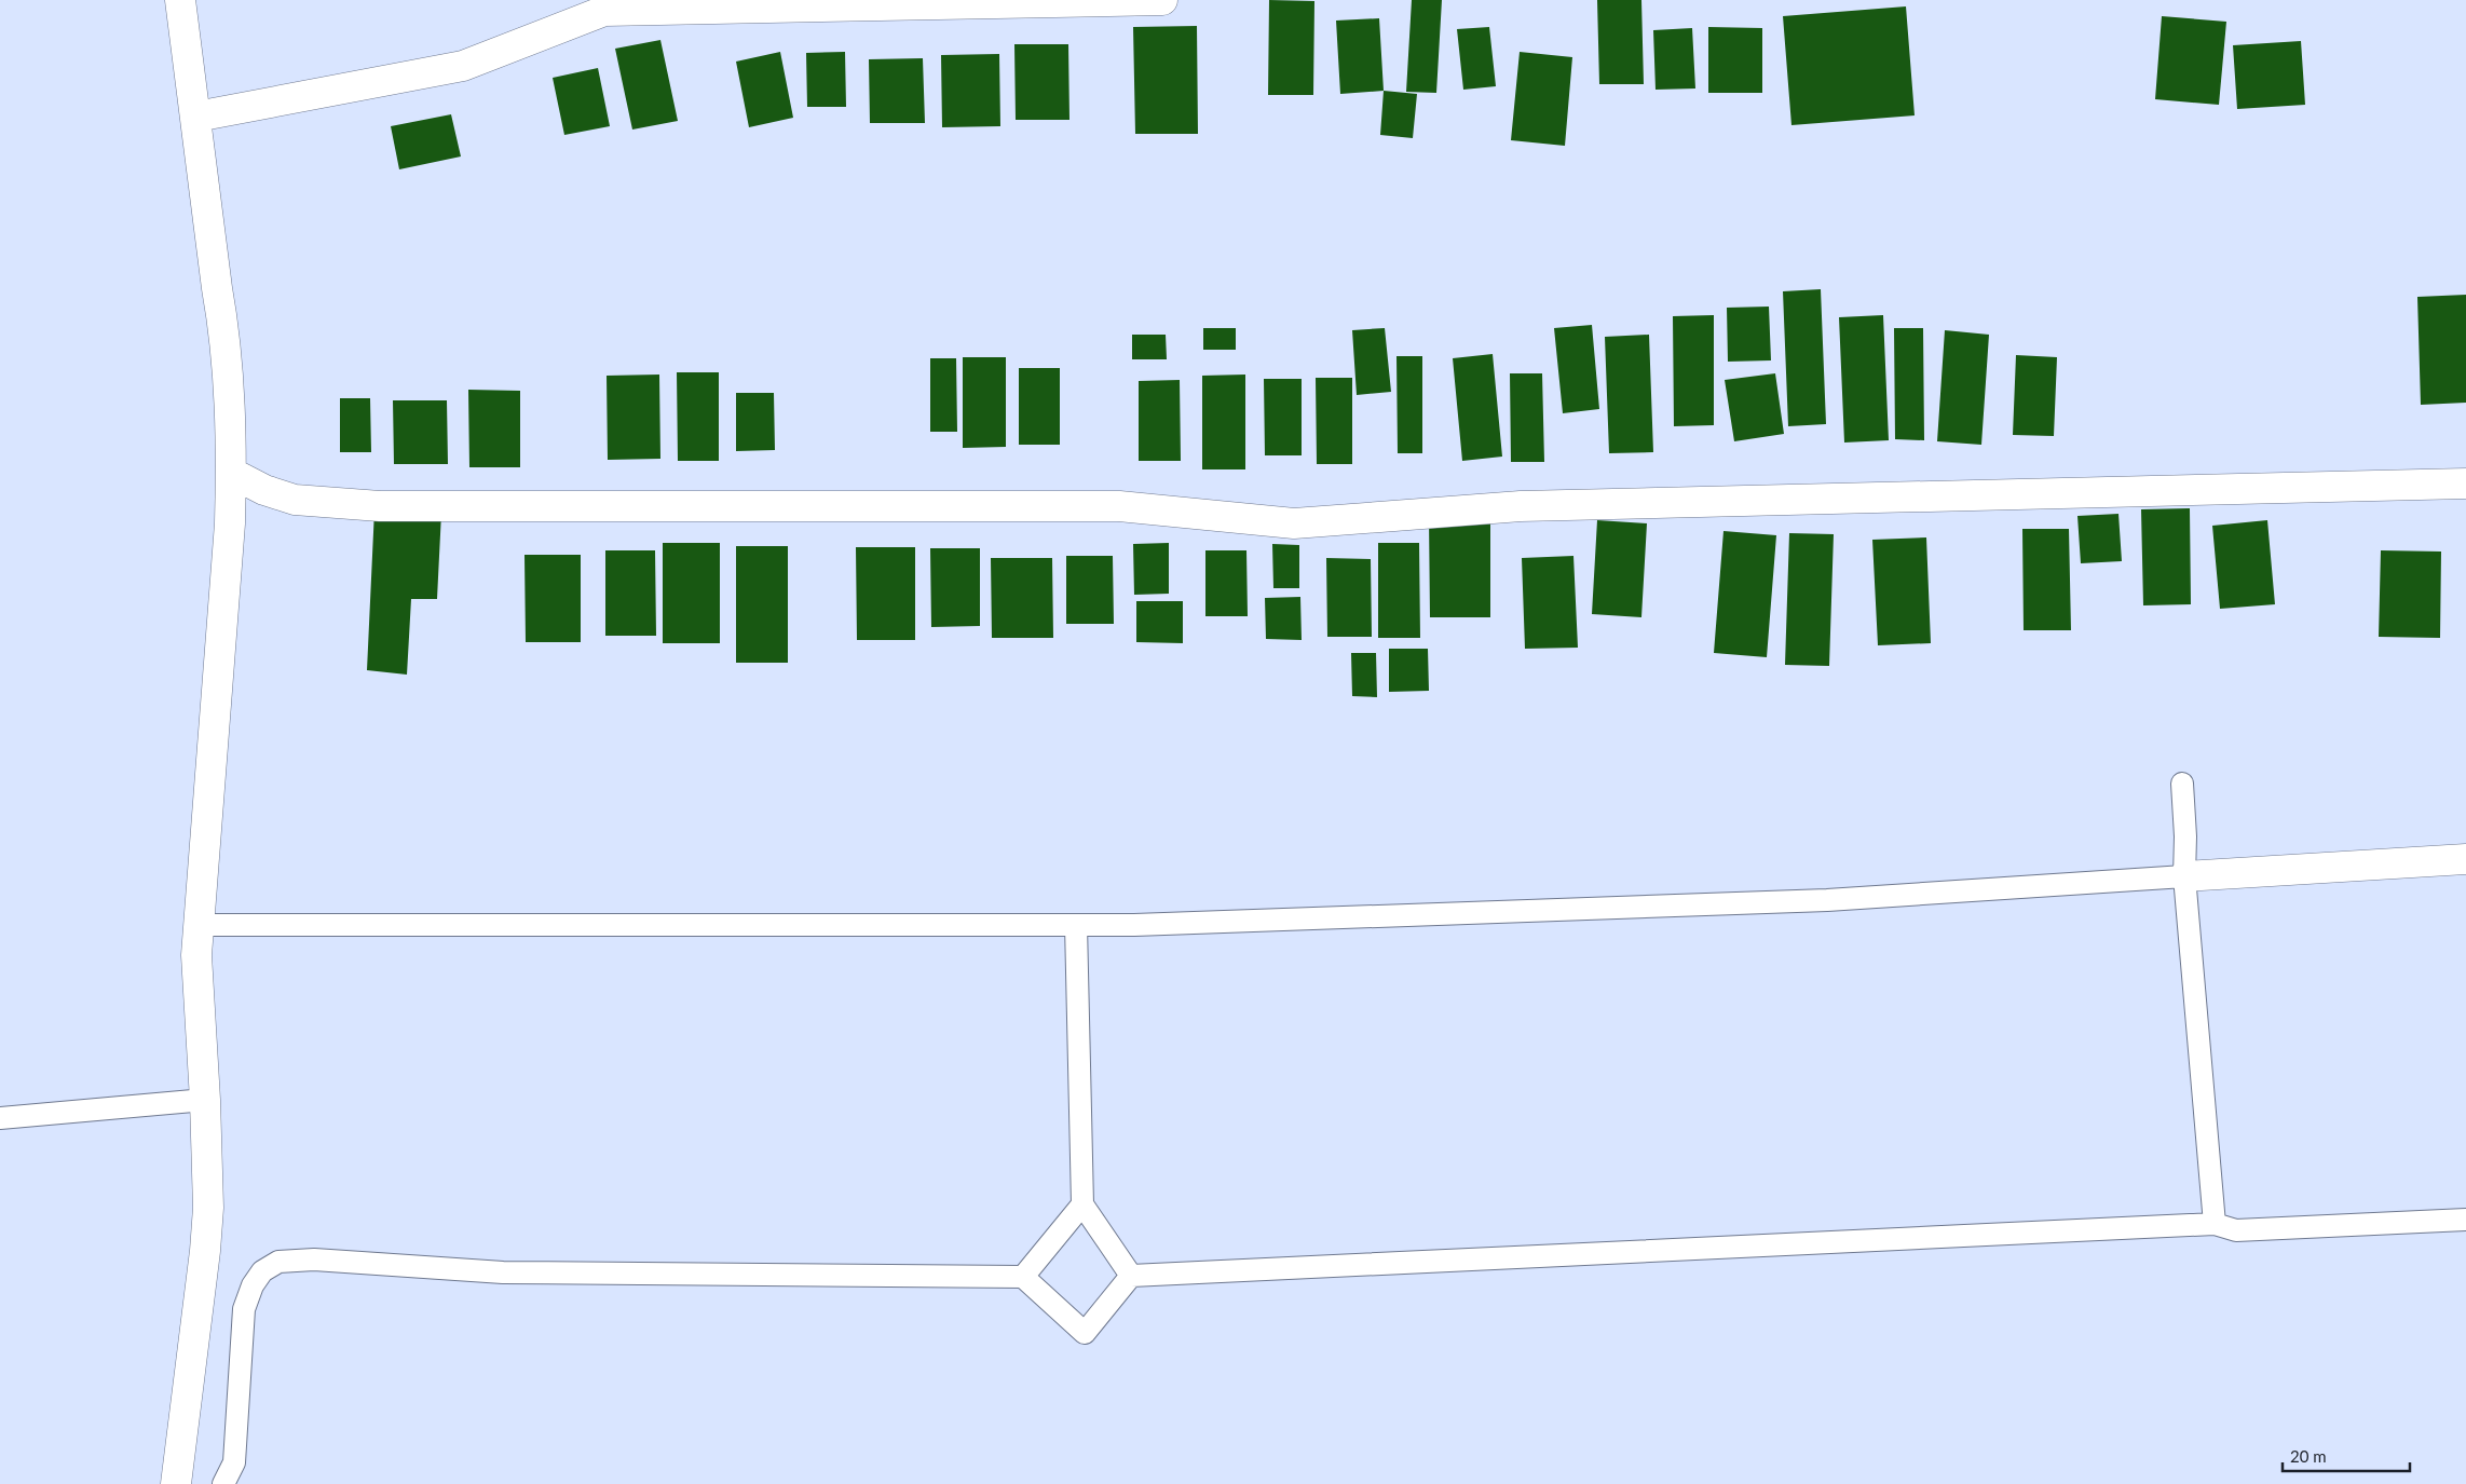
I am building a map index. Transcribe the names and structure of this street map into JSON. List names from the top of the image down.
{
  "scale_bar": "20 m"
}
